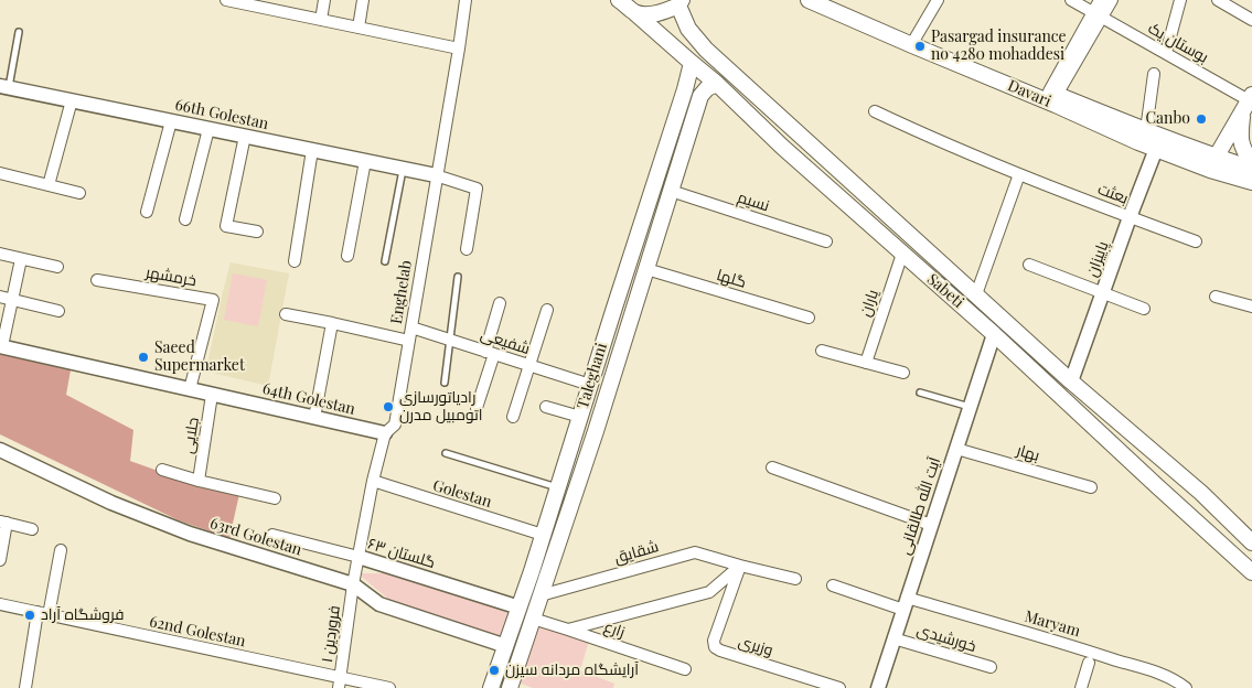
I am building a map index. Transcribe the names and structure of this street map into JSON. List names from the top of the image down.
{
  "streets": {
    "main road": ["Davari", "Sabeti", "Taleghani"],
    "street": [
      "بوستان یک",
      "66th Golestan",
      "بعثت",
      "نسیم",
      "پاییزان",
      "خرمشهر",
      "گلها",
      "Enghelab",
      "یاران",
      "شفیعی",
      "64th Golestan",
      "جلایی",
      "بهار",
      "Golestan",
      "آیت الله طالقانی",
      "63rd Golestan",
      "شقایق",
      "گلستان ۶۳",
      "Maryam",
      "زارع",
      "62nd Golestan",
      "فروردین ۱",
      "خورشیدی",
      "وزیری"
    ]
  },
  "crossings": [
    ["Davari", "پاییزان"],
    ["66th Golestan", "Enghelab"],
    ["بعثت", "پاییزان"],
    ["نسیم", "Taleghani"],
    ["پاییزان", "Sabeti"],
    ["خرمشهر", "64th Golestan"],
    ["گلها", "Taleghani"],
    ["Sabeti", "یاران"],
    ["Sabeti", "Taleghani"],
    ["Sabeti", "آیت الله طالقانی"],
    ["Enghelab", "شفیعی"],
    ["Enghelab", "64th Golestan"],
    ["Enghelab", "Golestan"],
    ["Enghelab", "63rd Golestan"],
    ["Enghelab", "گلستان ۶۳"],
    ["Enghelab", "فروردین ۱"],
    ["شفیعی", "Taleghani"],
    ["Taleghani", "Golestan"],
    ["Taleghani", "63rd Golestan"],
    ["Taleghani", "شقایق"],
    ["Taleghani", "گلستان ۶۳"],
    ["Taleghani", "زارع"],
    ["64th Golestan", "جلایی"],
    ["بهار", "آیت الله طالقانی"],
    ["آیت الله طالقانی", "Maryam"],
    ["آیت الله طالقانی", "خورشیدی"],
    ["63rd Golestan", "فروردین ۱"],
    ["شقایق", "وزیری"],
    ["62nd Golestan", "فروردین ۱"]
  ],
  "places": [
    "Pasargad insurance no 4280 mohaddesi",
    "Canbo",
    "Saeed Supermarket",
    "رادیاتورسازی اتومبیل مدرن",
    "فروشگاه آراد",
    "آرایشگاه مردانه سیزن"
  ]
}
